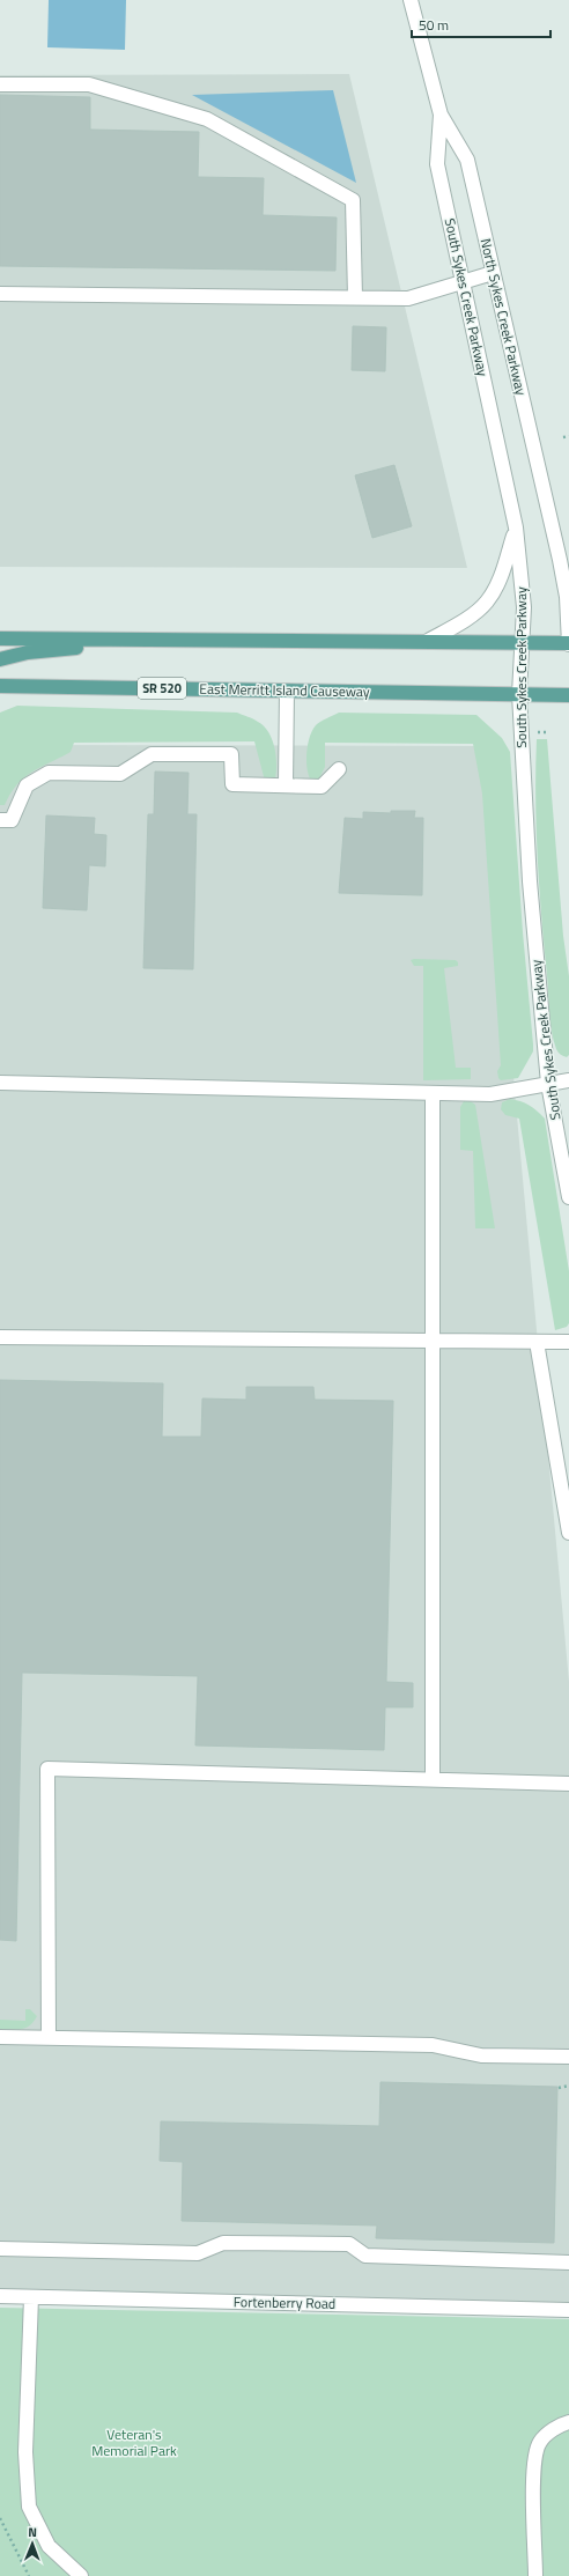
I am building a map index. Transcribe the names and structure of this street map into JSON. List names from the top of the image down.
{
  "streets": {
    "main road": ["SR 520", "East Merritt Island Causeway"],
    "street": ["South Sykes Creek Parkway", "North Sykes Creek Parkway", "Fortenberry Road"]
  },
  "crossings": [
    ["South Sykes Creek Parkway", "North Sykes Creek Parkway"],
    ["South Sykes Creek Parkway", "East Merritt Island Causeway"]
  ],
  "parks": ["Veteran's Memorial Park"],
  "scale_bar": "50 m",
  "north": "top"
}
